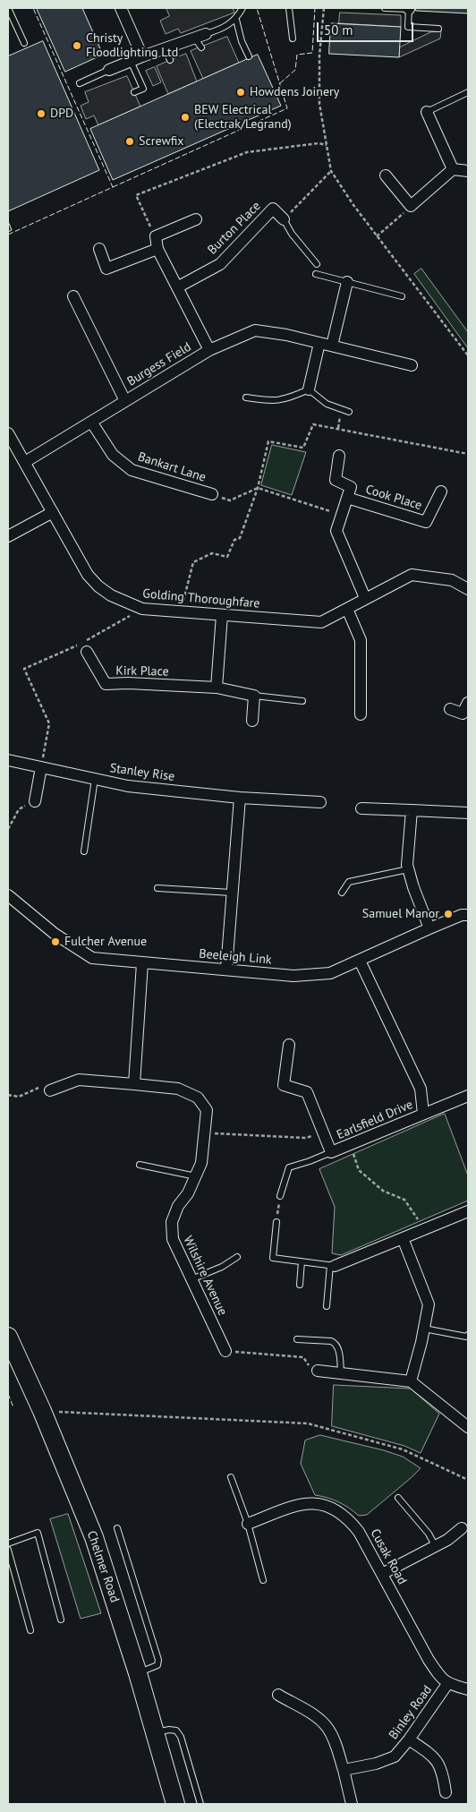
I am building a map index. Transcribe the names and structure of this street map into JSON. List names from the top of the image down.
{
  "streets": {
    "main road": ["Chelmer Road"],
    "street": [
      "Burton Place",
      "Burgess Field",
      "Bankart Lane",
      "Cook Place",
      "Golding Thoroughfare",
      "Kirk Place",
      "Stanley Rise",
      "Beeleigh Link",
      "Earlsfield Drive",
      "Wilshire Avenue",
      "Cusak Road",
      "Binley Road"
    ]
  },
  "crossings": [
    ["Burgess Field", "Bankart Lane"],
    ["Burgess Field", "Golding Thoroughfare"],
    ["Cook Place", "Golding Thoroughfare"],
    ["Beeleigh Link", "Earlsfield Drive"],
    ["Cusak Road", "Binley Road"]
  ],
  "places": [
    "Christy Floodlighting Ltd",
    "Howdens Joinery",
    "DPD",
    "BEW Electrical (Electrak/Legrand)",
    "Screwfix",
    "Samuel Manor",
    "Fulcher Avenue"
  ],
  "scale_bar": "50 m"
}
